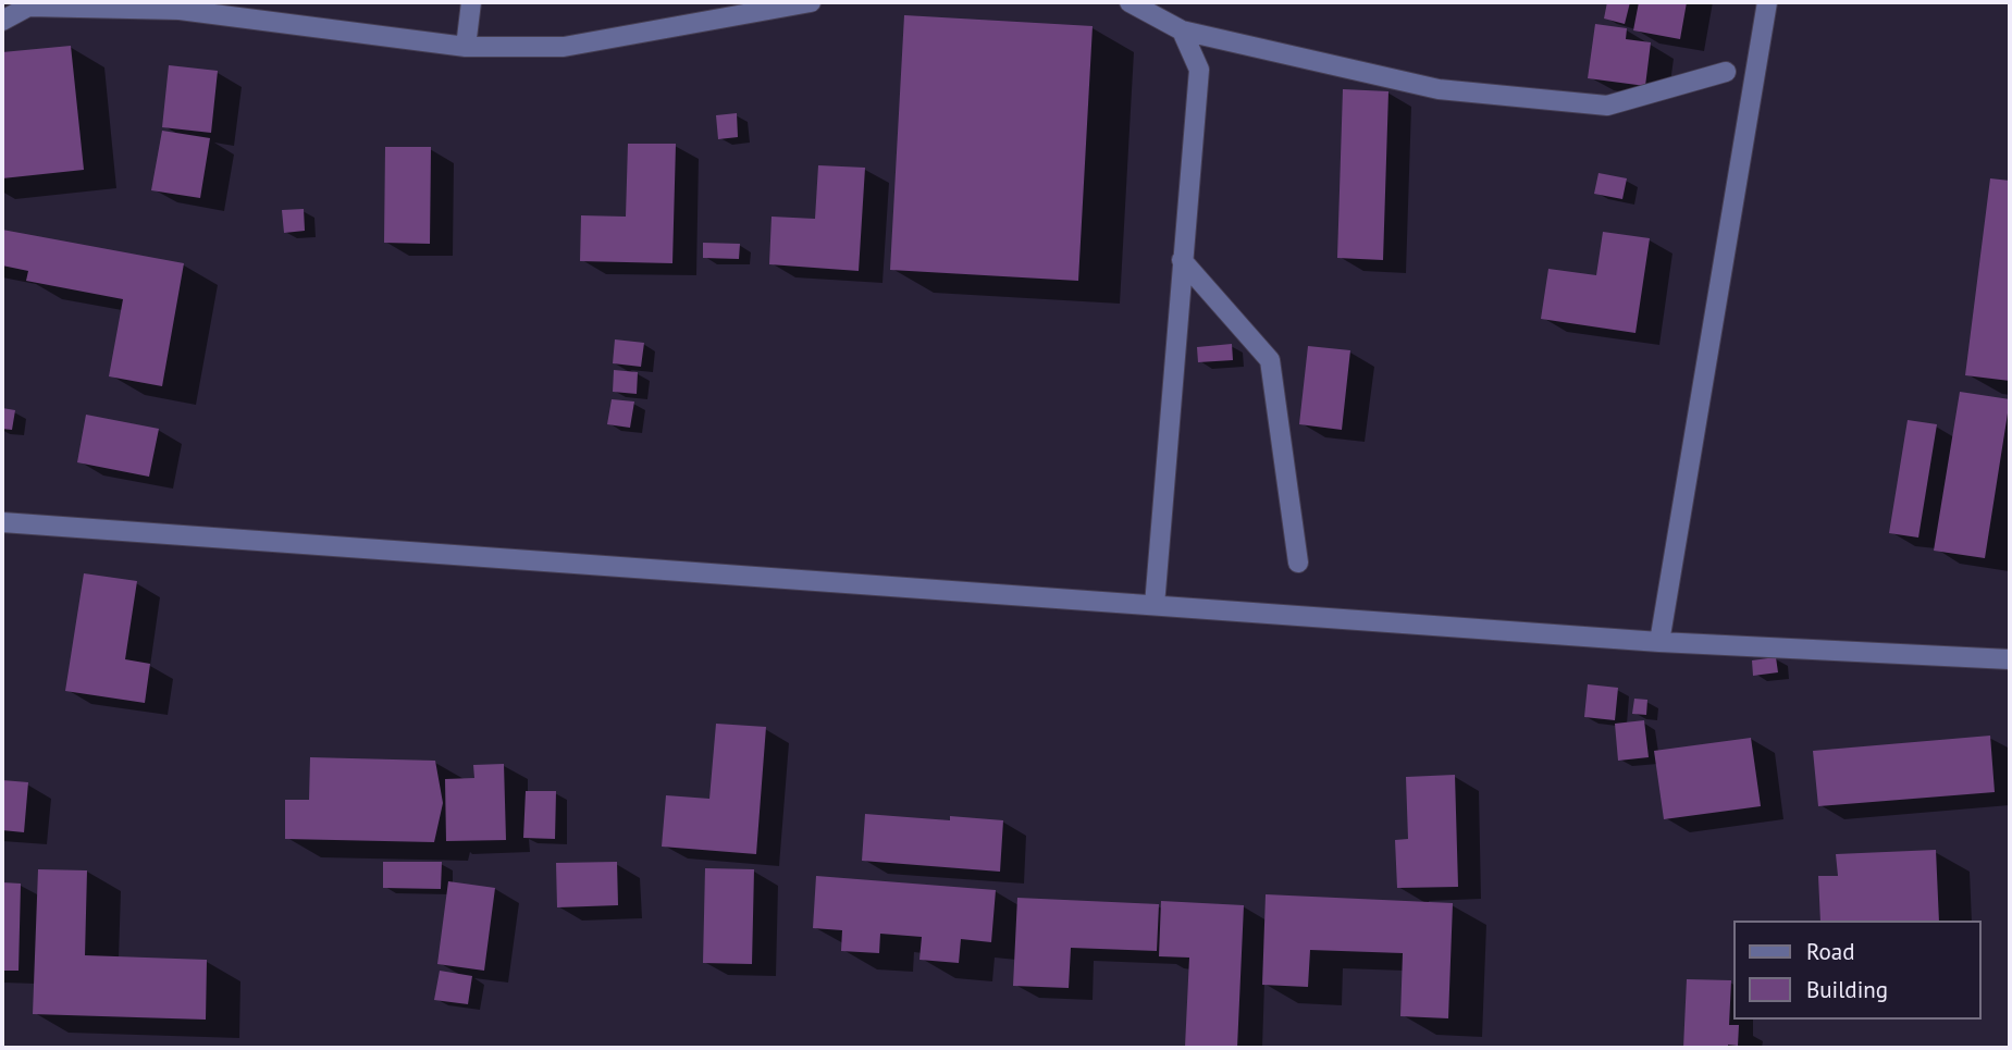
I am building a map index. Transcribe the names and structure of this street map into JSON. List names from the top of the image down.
{
  "legend": ["Road", "Building"]
}
